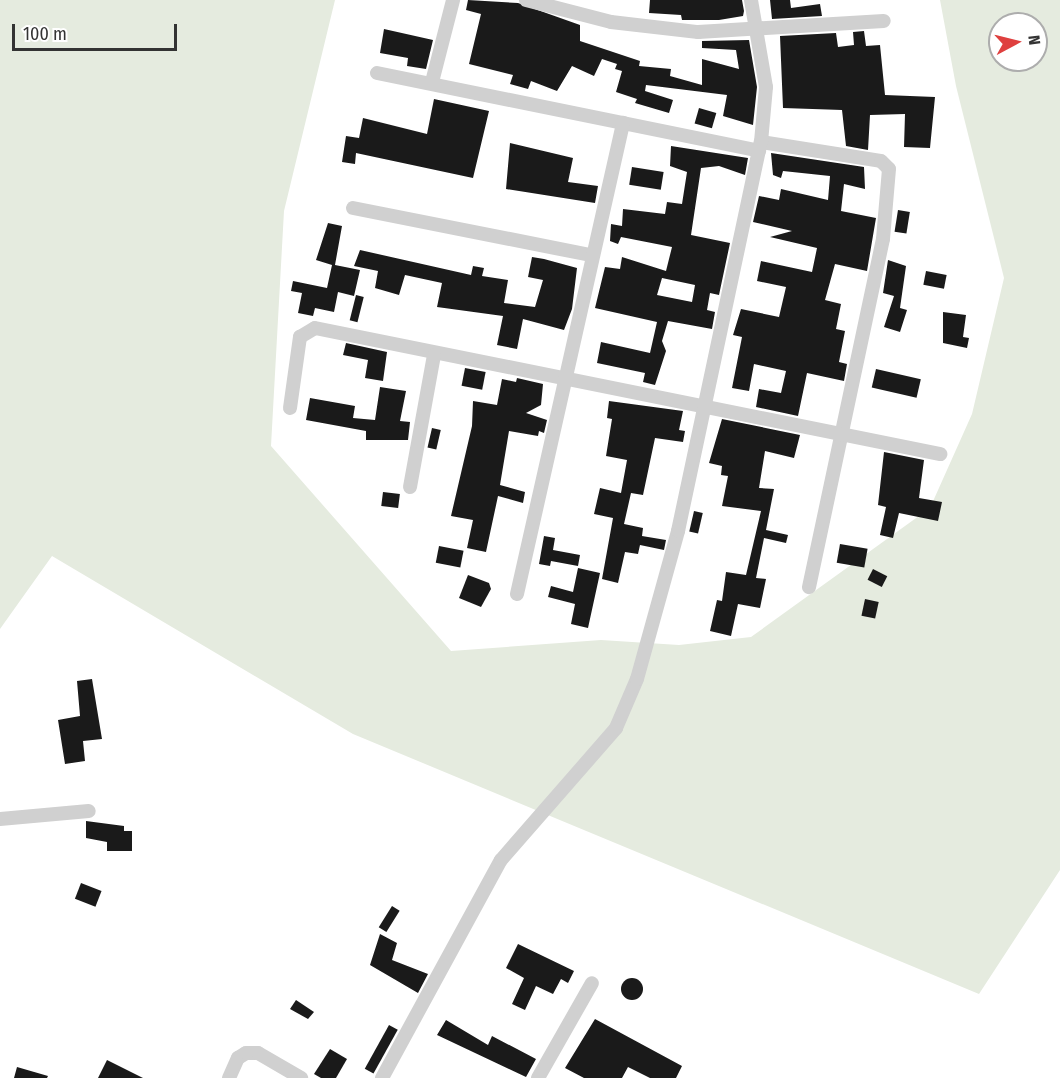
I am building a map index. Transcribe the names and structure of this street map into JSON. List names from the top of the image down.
{
  "scale_bar": "100 m",
  "north": "right"
}
